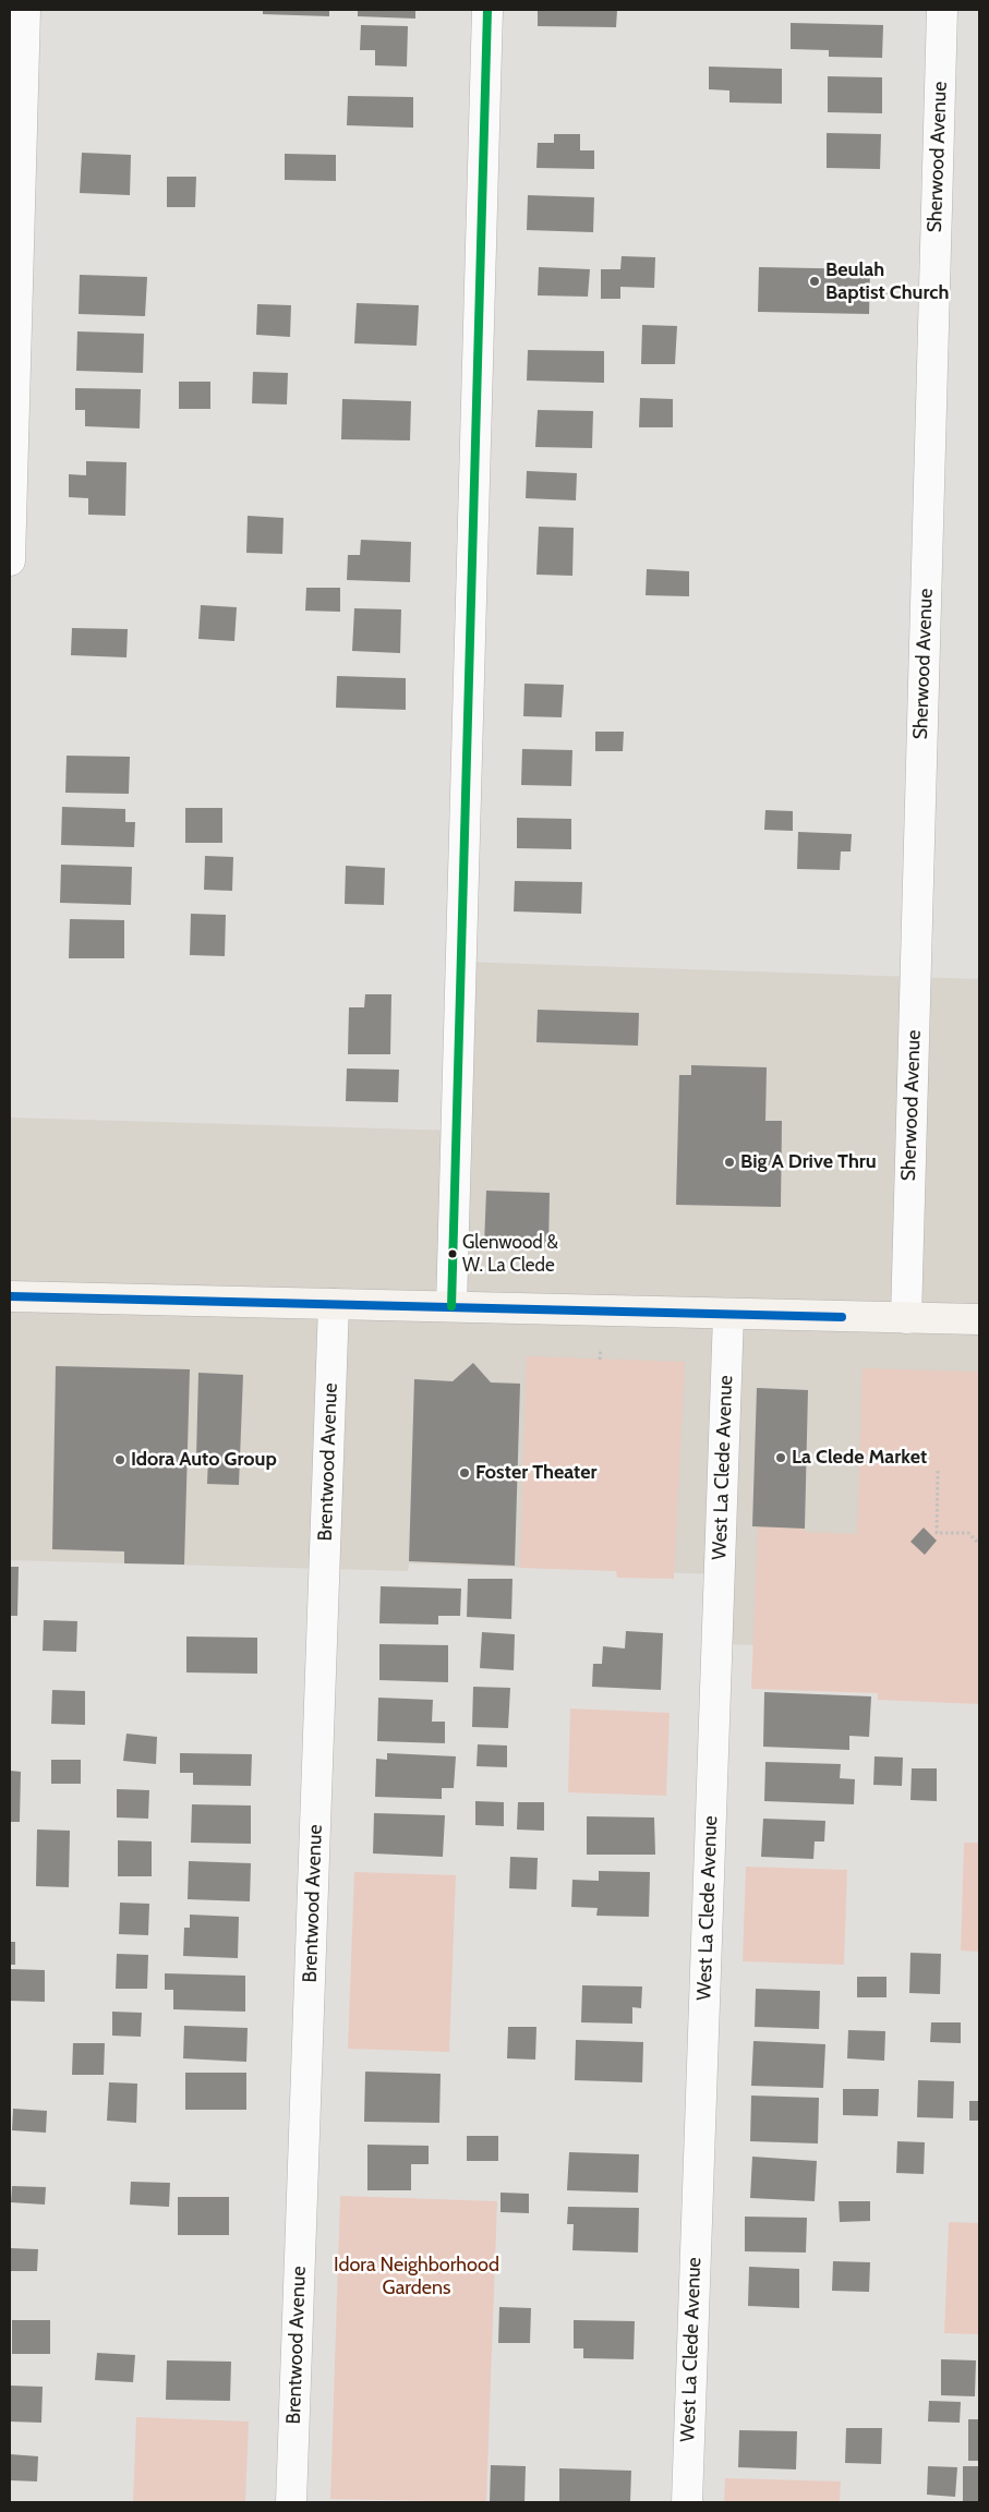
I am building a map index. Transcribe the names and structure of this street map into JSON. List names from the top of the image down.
{
  "streets": {
    "street": ["Sherwood Avenue", "Brentwood Avenue", "West La Clede Avenue"]
  },
  "parks": ["Idora Neighborhood Gardens"],
  "places": [
    "Beulah Baptist Church",
    "Big A Drive Thru",
    "Glenwood & W. La Clede",
    "La Clede Market",
    "Idora Auto Group",
    "Foster Theater"
  ]
}
